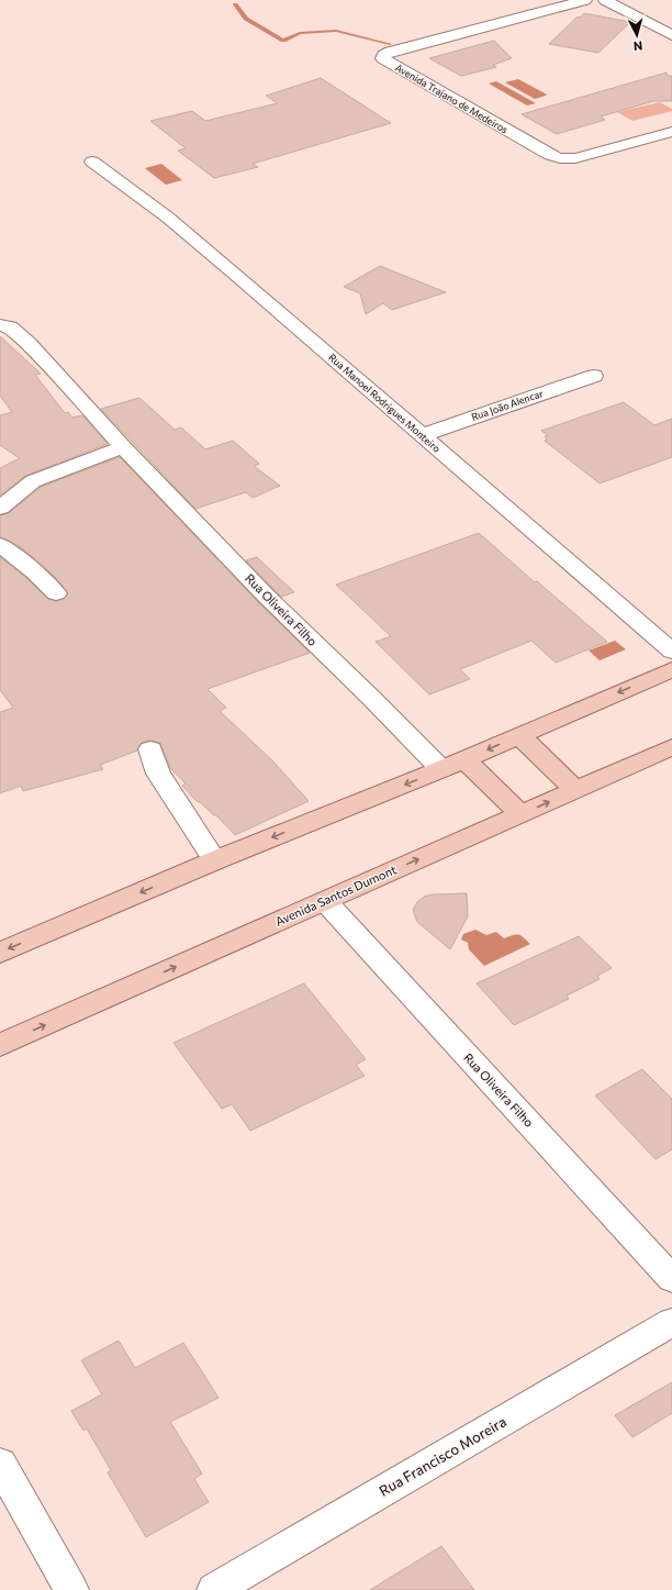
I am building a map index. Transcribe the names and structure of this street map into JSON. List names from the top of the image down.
{
  "streets": {
    "main road": ["Avenida Santos Dumont"],
    "street": [
      "Avenida Trajano de Medeiros",
      "Rua Manoel Rodrigues Monteiro",
      "Rua João Alencar",
      "Rua Oliveira Filho",
      "Rua Francisco Moreira"
    ]
  },
  "crossings": [
    ["Rua Manoel Rodrigues Monteiro", "Rua João Alencar"],
    ["Rua Oliveira Filho", "Avenida Santos Dumont"]
  ],
  "north": "bottom"
}
